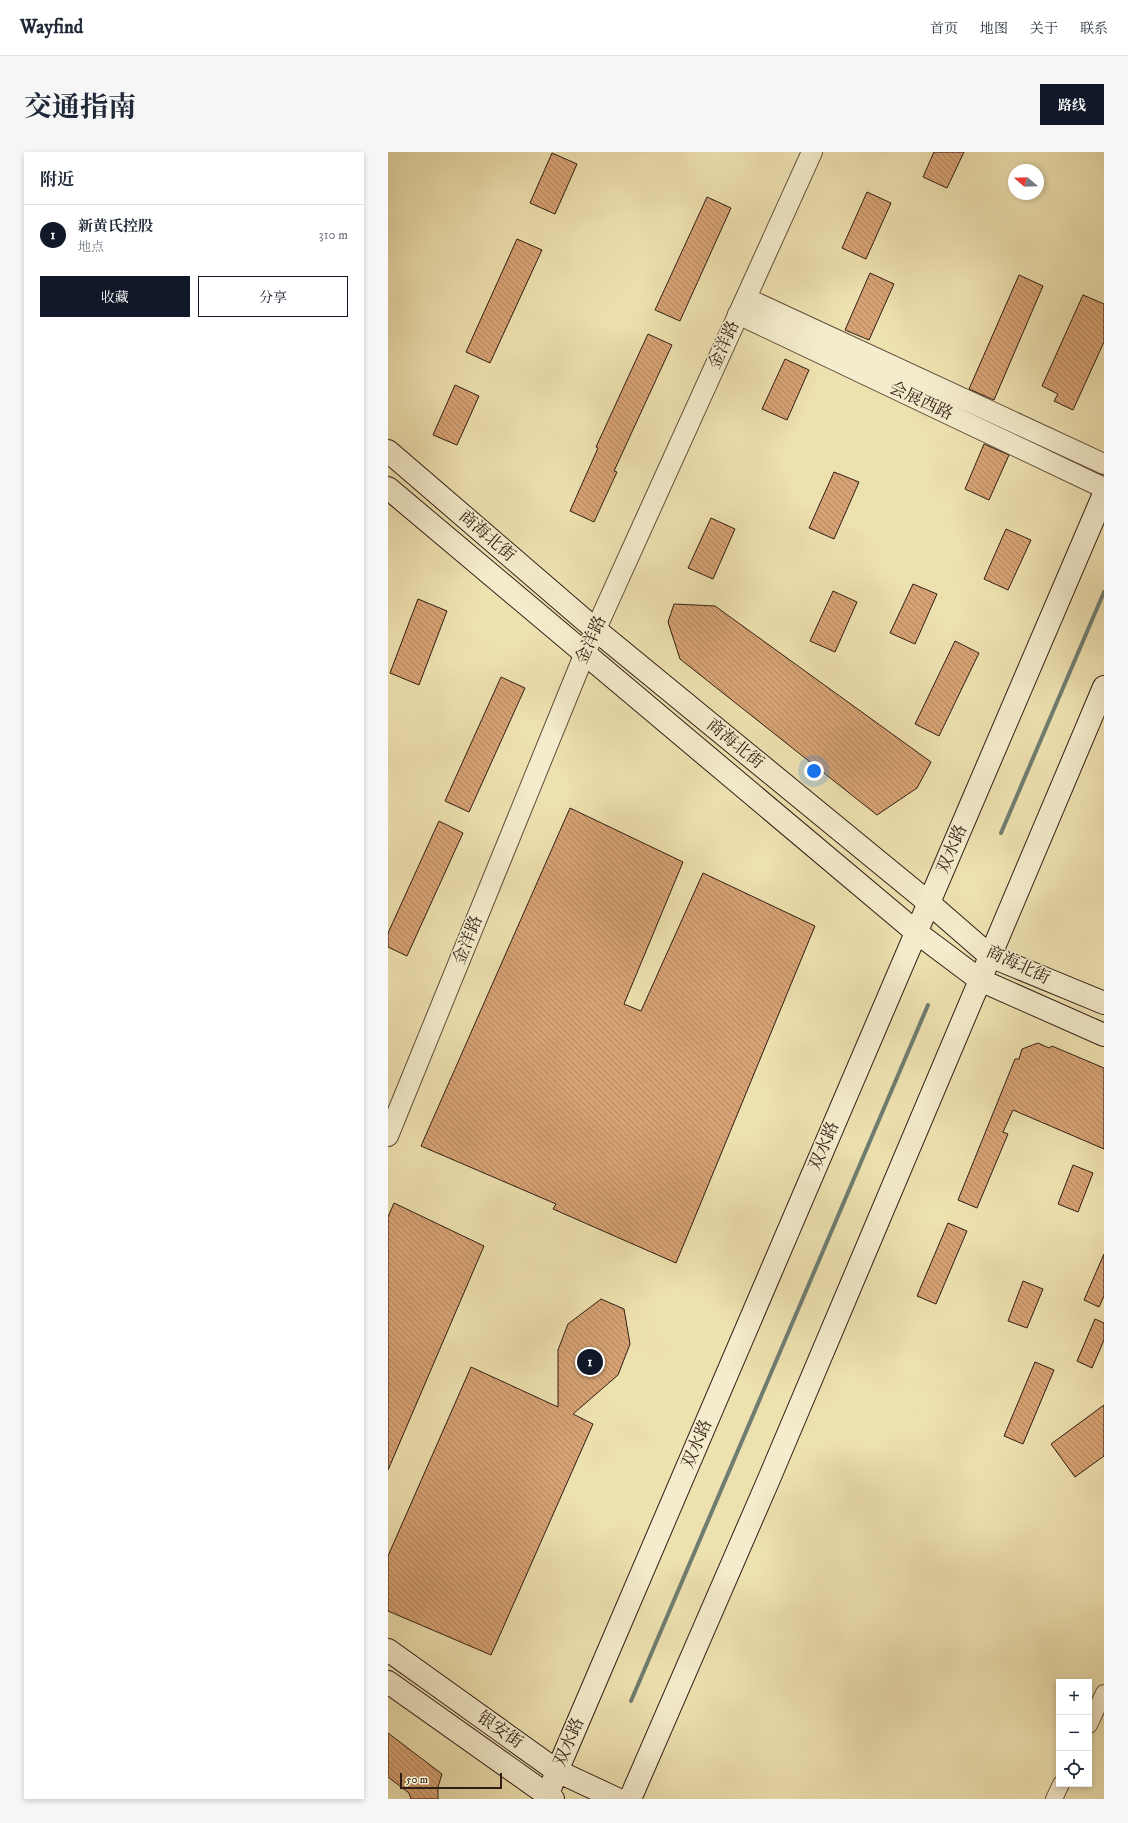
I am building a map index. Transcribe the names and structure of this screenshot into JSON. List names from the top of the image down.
{
  "streets": {
    "main road": ["商海北街", "双水路", "银安街"],
    "street": ["金洋路", "会展西路"]
  },
  "crossings": [
    ["金洋路", "会展西路"],
    ["金洋路", "商海北街"],
    ["商海北街", "双水路"],
    ["双水路", "银安街"]
  ],
  "scale_bar": "50 m",
  "north": "left",
  "page": {
    "header": "Wayfind",
    "nav": [
      "首页",
      "地图",
      "关于",
      "联系"
    ],
    "title": "交通指南",
    "buttons": [
      "路线",
      ["收藏", "分享"]
    ],
    "heading": "附近",
    "list": [
      {
        "mark": "1",
        "name": "新黄氏控股",
        "note": "地点",
        "value": "310 m"
      }
    ],
    "pins": "1",
    "map_buttons": ["+", "−"],
    "scale": "50 m"
  }
}
